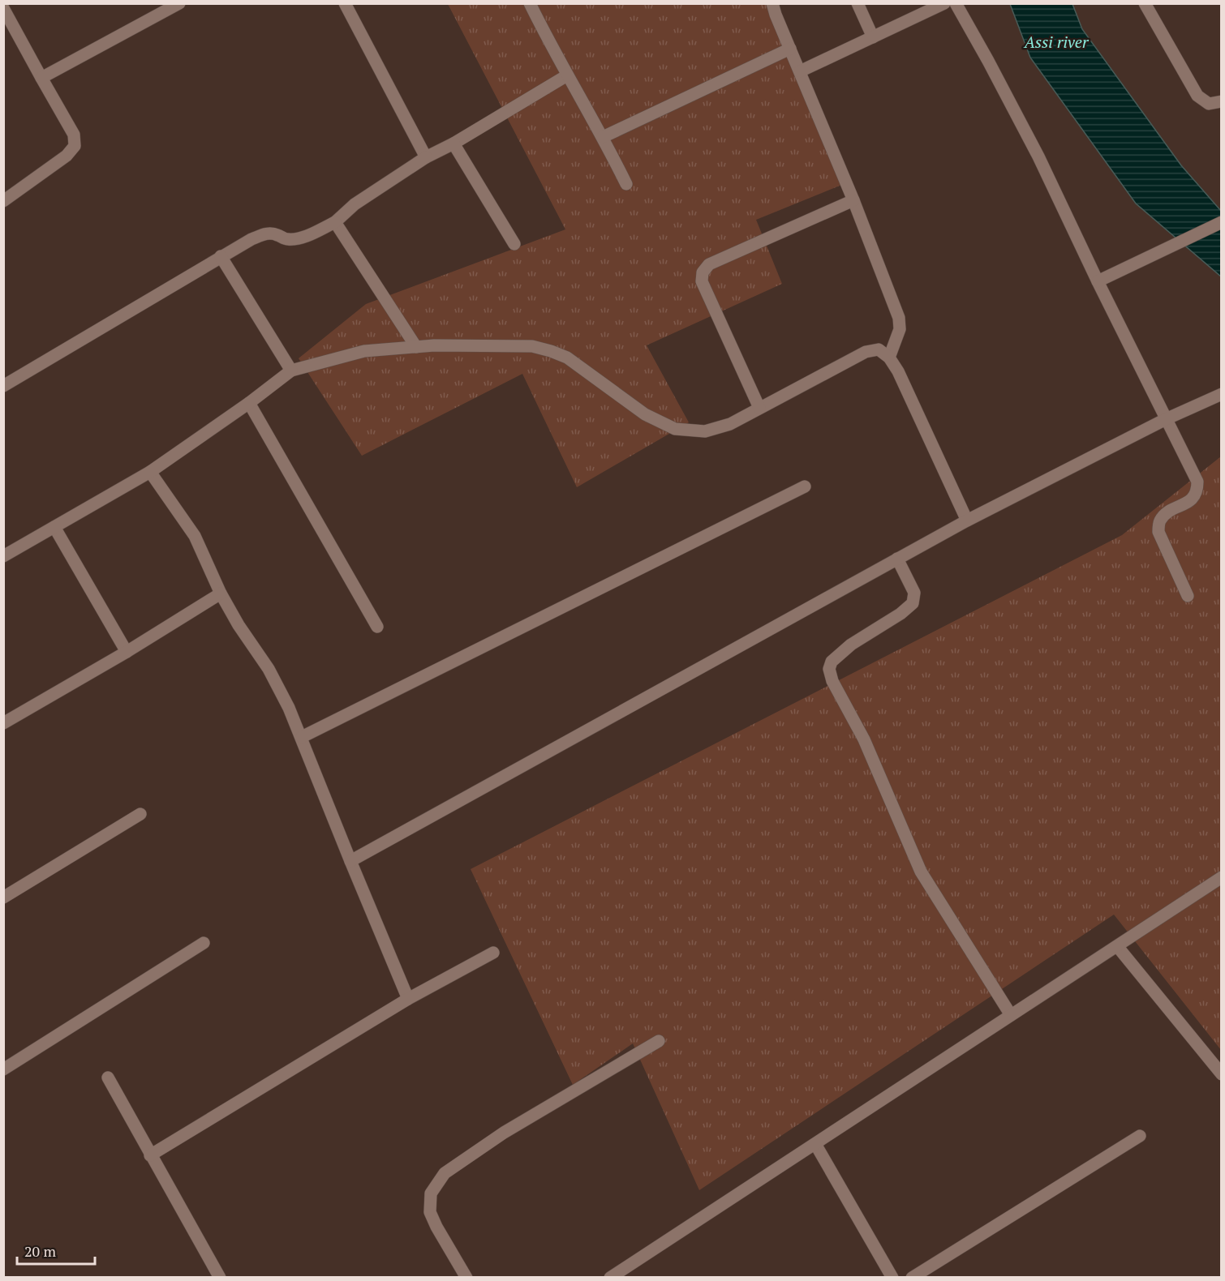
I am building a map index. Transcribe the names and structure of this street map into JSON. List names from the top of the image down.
{
  "water": ["Assi river"],
  "scale_bar": "20 m"
}
